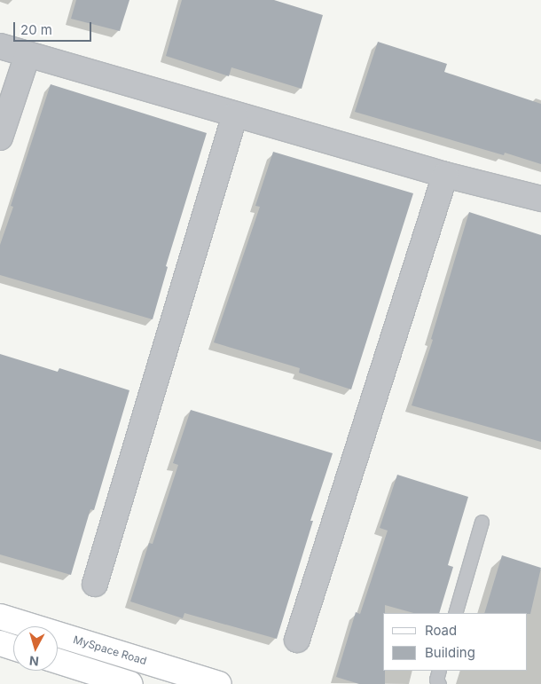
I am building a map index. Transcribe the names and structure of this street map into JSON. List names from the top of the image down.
{
  "streets": {
    "street": ["MySpace Road"]
  },
  "legend": ["Road", "Building"],
  "scale_bar": "20 m",
  "north": "bottom"
}
